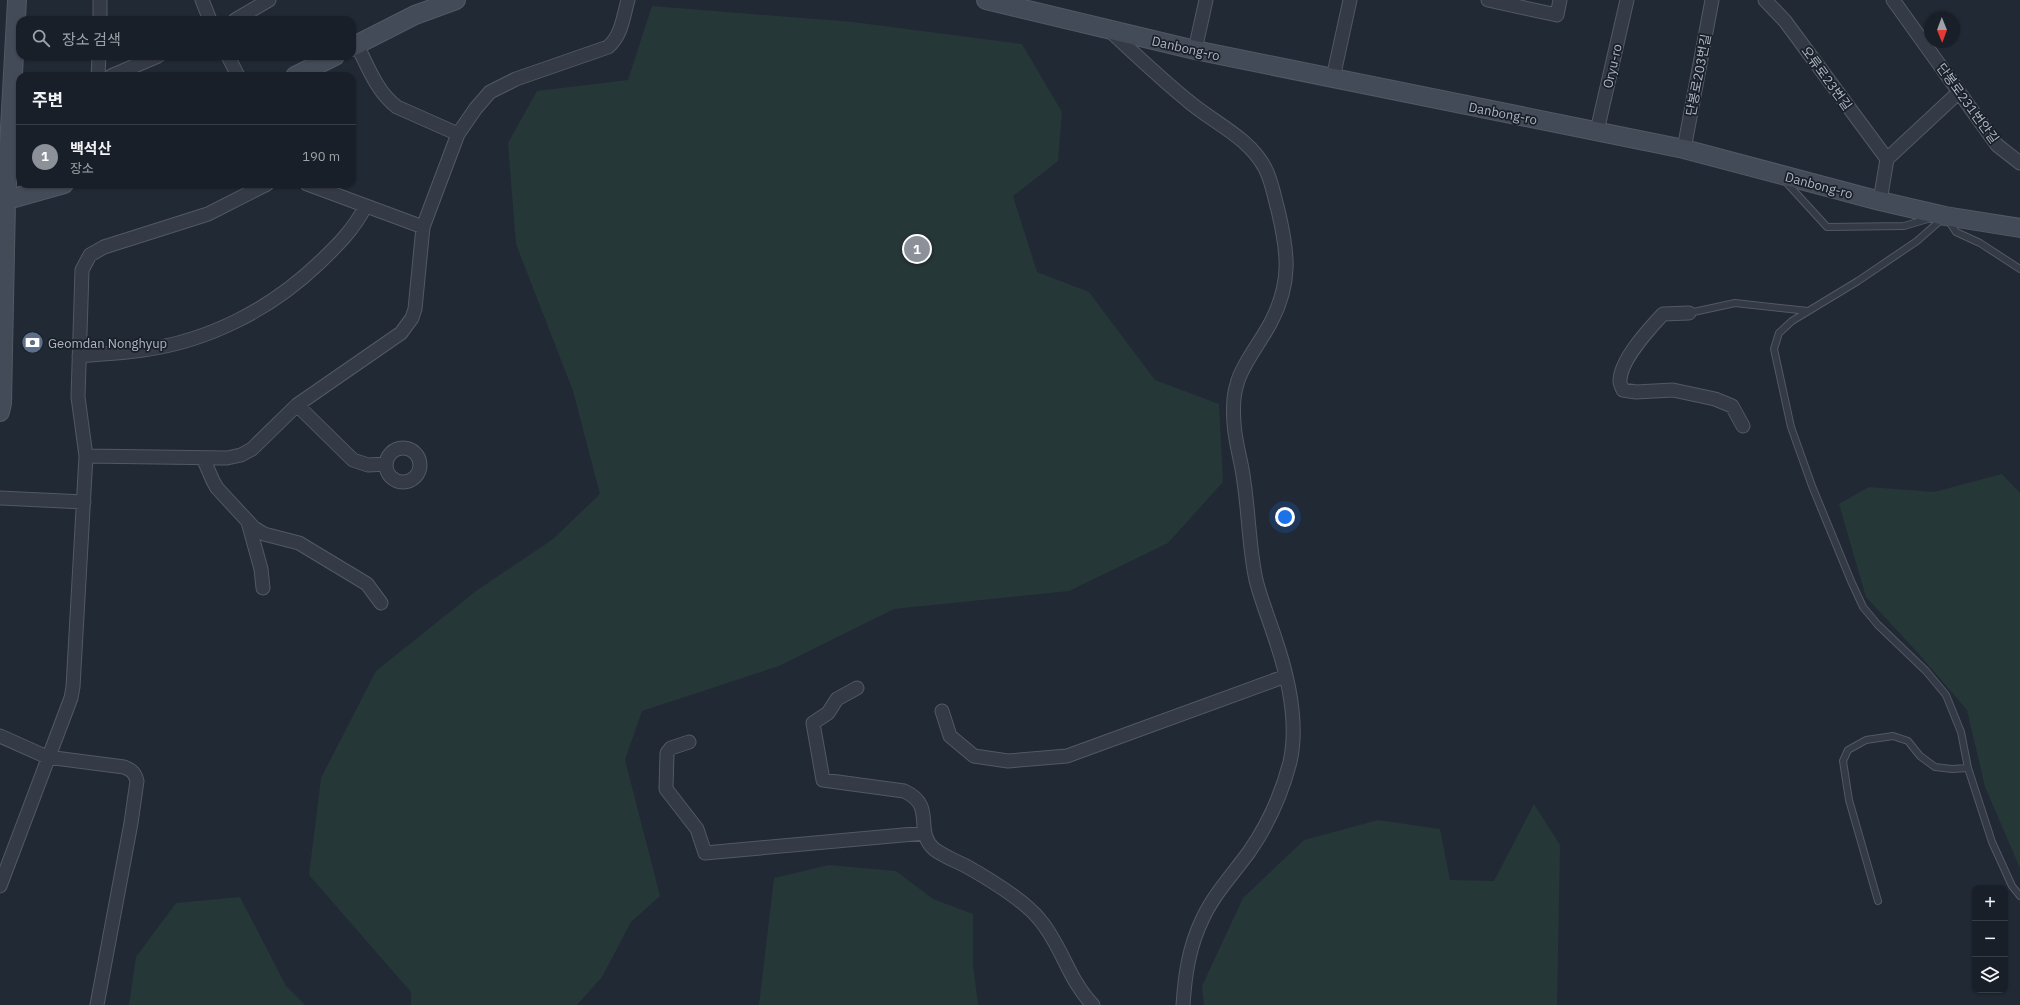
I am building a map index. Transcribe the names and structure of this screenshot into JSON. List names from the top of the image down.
{
  "streets": {
    "street": [
      "Danbong-ro",
      "Oryu-ro",
      "단봉로203번길",
      "오류로23번길",
      "단봉로231번안길"
    ]
  },
  "crossings": [
    ["Danbong-ro", "Oryu-ro"],
    ["Danbong-ro", "단봉로203번길"]
  ],
  "places": {
    "bank": ["Geomdan Nonghyup"]
  },
  "north": "bottom",
  "page": {
    "search": "장소 검색",
    "heading": "주변",
    "list": [
      {
        "mark": "1",
        "name": "백석산",
        "note": "장소",
        "value": "190 m"
      }
    ],
    "pins": "1",
    "map_buttons": ["+", "−"]
  }
}
